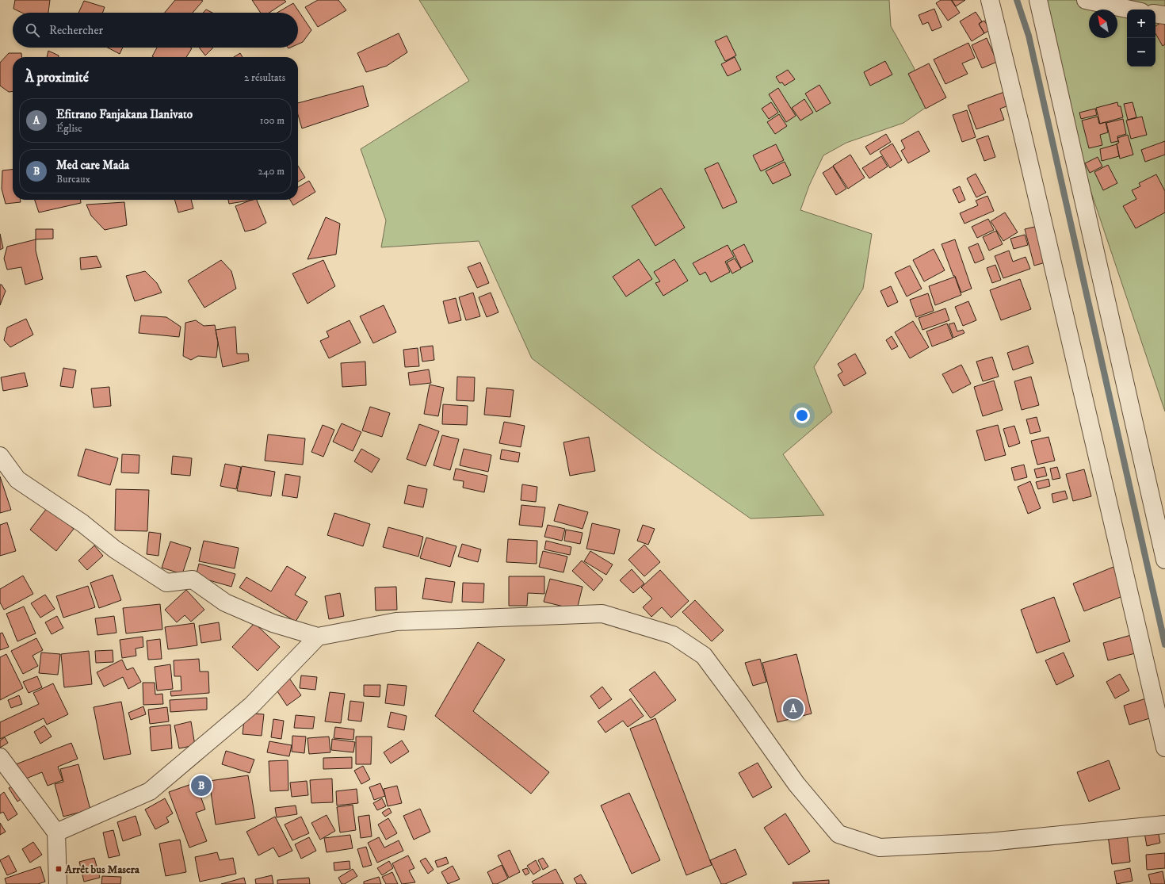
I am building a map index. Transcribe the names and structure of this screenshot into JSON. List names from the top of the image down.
{
  "places": {
    "transit": ["Arrêt bus Masera"]
  },
  "north": "top left",
  "page": {
    "map_buttons": ["+", "−"],
    "search": "Rechercher",
    "heading": ["À proximité", "2 résultats"],
    "list": [
      {
        "mark": "A",
        "name": "Efitrano Fanjakana Ilanivato",
        "note": "Église",
        "value": "100 m"
      },
      {
        "mark": "B",
        "name": "Med care Mada",
        "note": "Bureaux",
        "value": "240 m"
      }
    ],
    "pins": ["A", "B"]
  }
}
